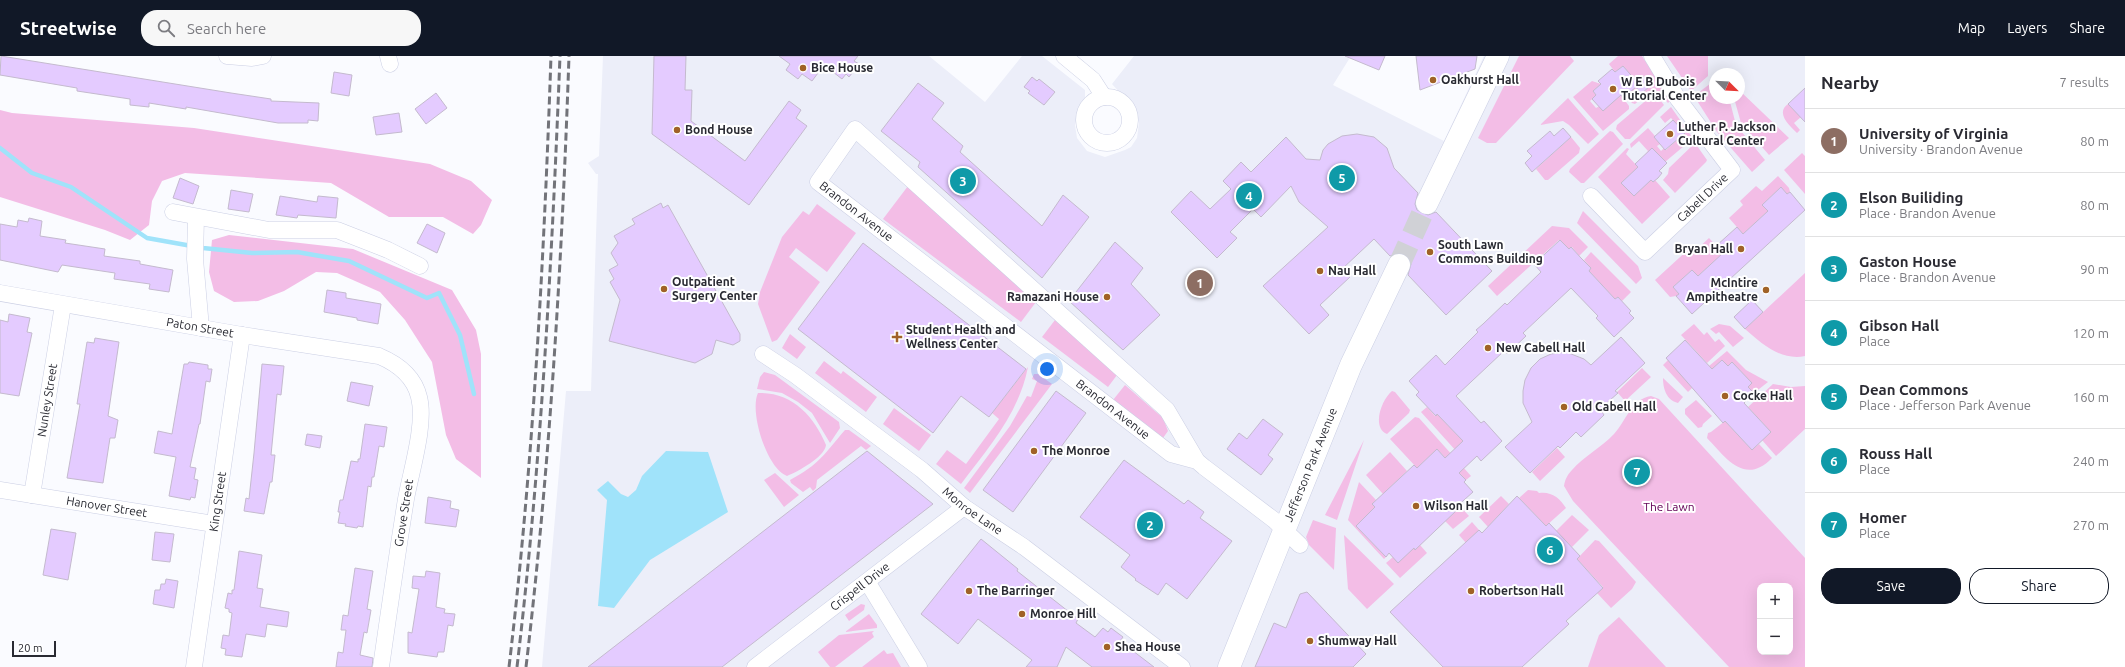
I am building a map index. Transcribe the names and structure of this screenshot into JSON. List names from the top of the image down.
{
  "streets": {
    "main road": ["Jefferson Park Avenue"],
    "street": [
      "Cabell Drive",
      "Brandon Avenue",
      "Paton Street",
      "Nunley Street",
      "King Street",
      "Hanover Street",
      "Monroe Lane",
      "Grove Street",
      "Crispell Drive"
    ]
  },
  "crossings": [
    ["Brandon Avenue", "Jefferson Park Avenue"],
    ["Paton Street", "Nunley Street"],
    ["Paton Street", "King Street"],
    ["Paton Street", "Grove Street"],
    ["Nunley Street", "Hanover Street"],
    ["King Street", "Hanover Street"],
    ["Monroe Lane", "Crispell Drive"]
  ],
  "parks": ["The Lawn"],
  "places": {
    "other": [
      "Bice House",
      "Oakhurst Hall",
      "W E B Dubois Tutorial Center",
      "Bond House",
      "Luther P. Jackson Cultural Center",
      "Bryan Hall",
      "South Lawn Commons Building",
      "Nau Hall",
      "Outpatient Surgery Center",
      "McIntire Ampitheatre",
      "Ramazani House",
      "New Cabell Hall",
      "Cocke Hall",
      "Old Cabell Hall",
      "The Monroe",
      "Wilson Hall",
      "The Barringer",
      "Robertson Hall",
      "Monroe Hill",
      "Shumway Hall",
      "Shea House"
    ],
    "health": ["Student Health and Wellness Center"]
  },
  "scale_bar": "20 m",
  "north": "bottom right",
  "page": {
    "header": "Streetwise",
    "search": "Search here",
    "nav": ["Map", "Layers", "Share"],
    "heading": ["Nearby", "7 results"],
    "list": [
      {
        "mark": "1",
        "name": "University of Virginia",
        "note": "University · Brandon Avenue",
        "value": "80 m"
      },
      {
        "mark": "2",
        "name": "Elson Builiding",
        "note": "Place · Brandon Avenue",
        "value": "80 m"
      },
      {
        "mark": "3",
        "name": "Gaston House",
        "note": "Place · Brandon Avenue",
        "value": "90 m"
      },
      {
        "mark": "4",
        "name": "Gibson Hall",
        "note": "Place",
        "value": "120 m"
      },
      {
        "mark": "5",
        "name": "Dean Commons",
        "note": "Place · Jefferson Park Avenue",
        "value": "160 m"
      },
      {
        "mark": "6",
        "name": "Rouss Hall",
        "note": "Place",
        "value": "240 m"
      },
      {
        "mark": "7",
        "name": "Homer",
        "note": "Place",
        "value": "270 m"
      }
    ],
    "pins": [
      "5",
      "3",
      "4",
      "1",
      "7",
      "2",
      "6"
    ],
    "buttons": ["Save", "Share"],
    "map_buttons": ["+", "−"],
    "scale": "20 m"
  }
}
